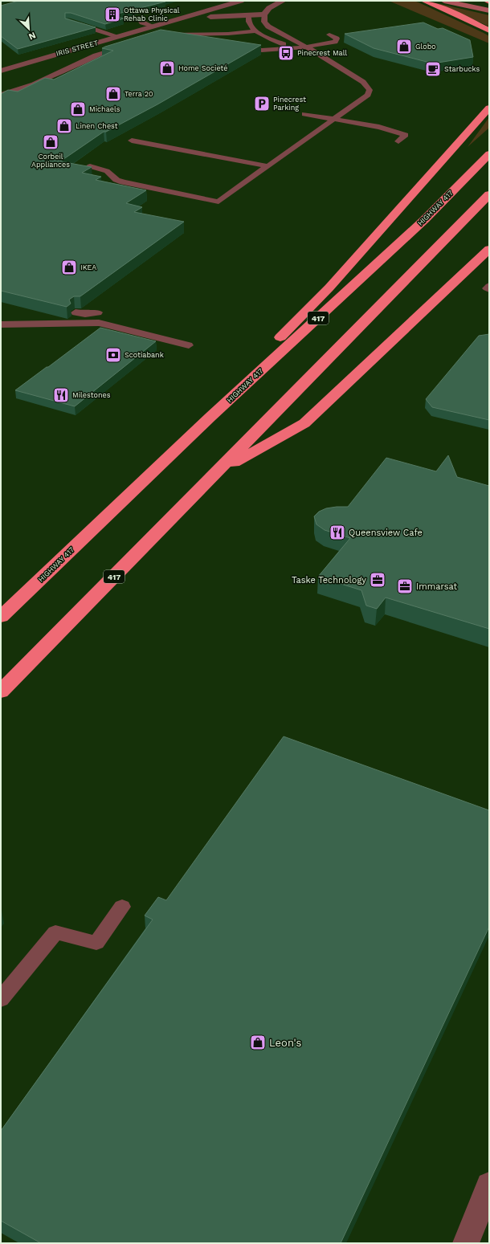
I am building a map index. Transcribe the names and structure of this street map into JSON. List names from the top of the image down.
{
  "streets": {
    "highway": ["HIGHWAY 417", "417"],
    "street": ["IRIS STREET"]
  },
  "places": {
    "building": ["Ottawa Physical Rehab Clinic"],
    "shop": [
      "Globo",
      "Home Societé",
      "Terra 20",
      "Michaels",
      "Linen Chest",
      "Corbeil Appliances",
      "IKEA",
      "Leon's"
    ],
    "bus stop": ["Pinecrest Mall"],
    "cafe": ["Starbucks"],
    "parking": ["Pinecrest Parking"],
    "bank": ["Scotiabank"],
    "restaurant": ["Milestones", "Queensview Cafe"],
    "office": ["Taske Technology", "Immarsat"]
  },
  "north": "bottom right"
}
